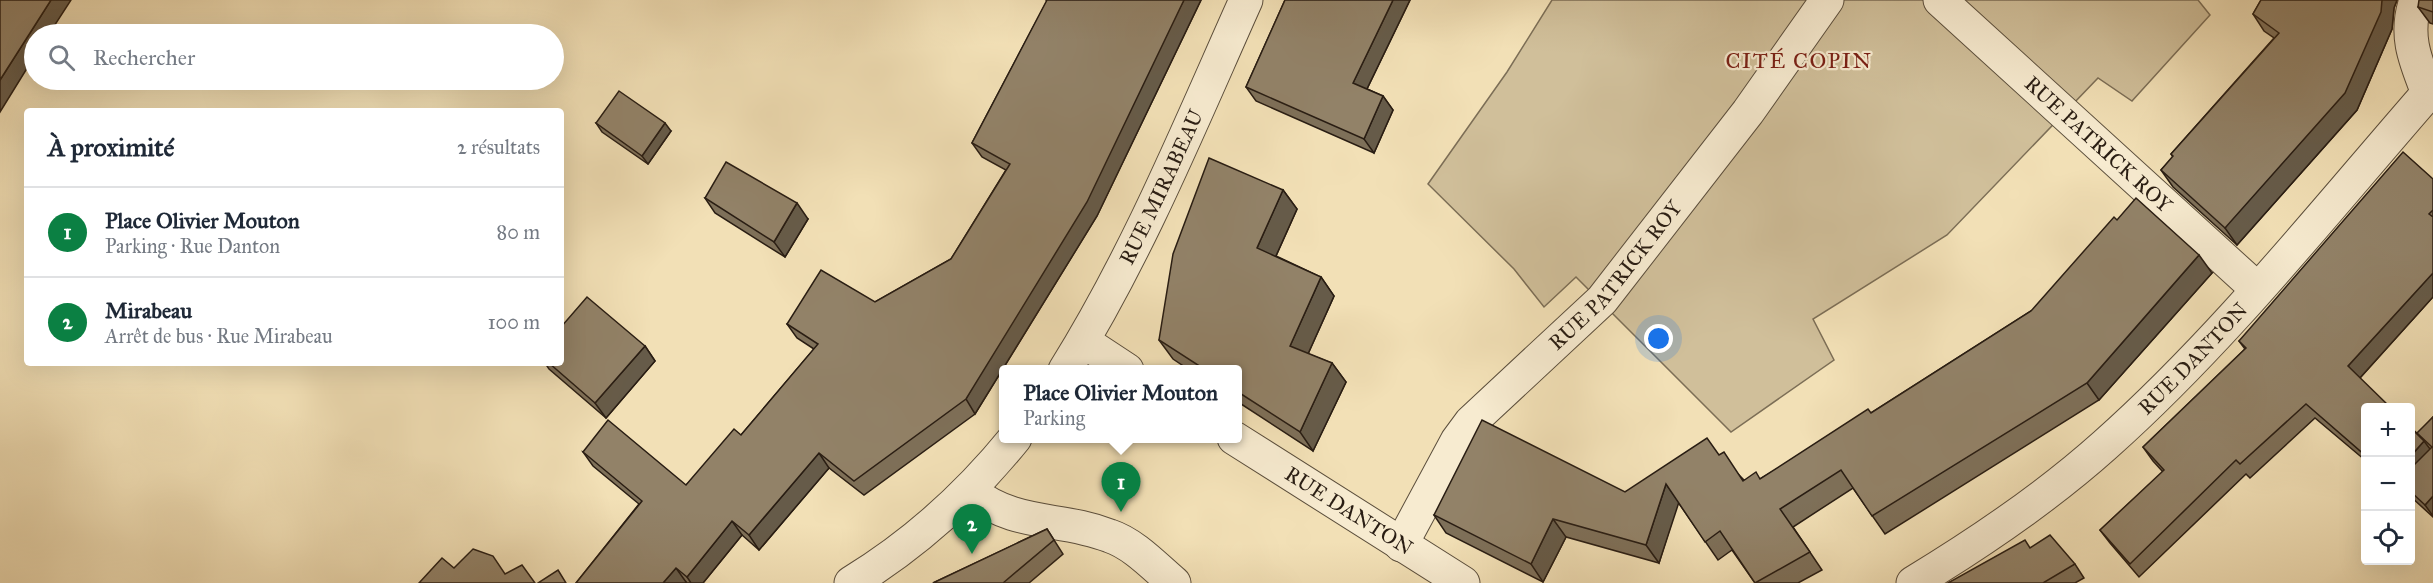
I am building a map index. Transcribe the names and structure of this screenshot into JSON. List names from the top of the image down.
{
  "streets": {
    "street": ["RUE PATRICK ROY", "RUE MIRABEAU", "RUE DANTON"]
  },
  "crossings": [
    ["RUE PATRICK ROY", "RUE DANTON"]
  ],
  "districts": ["CITÉ COPIN"],
  "page": {
    "search": "Rechercher",
    "heading": ["À proximité", "2 résultats"],
    "list": [
      {
        "mark": "1",
        "name": "Place Olivier Mouton",
        "note": "Parking · Rue Danton",
        "value": "80 m"
      },
      {
        "mark": "2",
        "name": "Mirabeau",
        "note": "Arrêt de bus · Rue Mirabeau",
        "value": "100 m"
      }
    ],
    "popup": ["Place Olivier Mouton", "Parking"],
    "map_buttons": ["+", "−"],
    "pins": ["1", "2"]
  }
}
